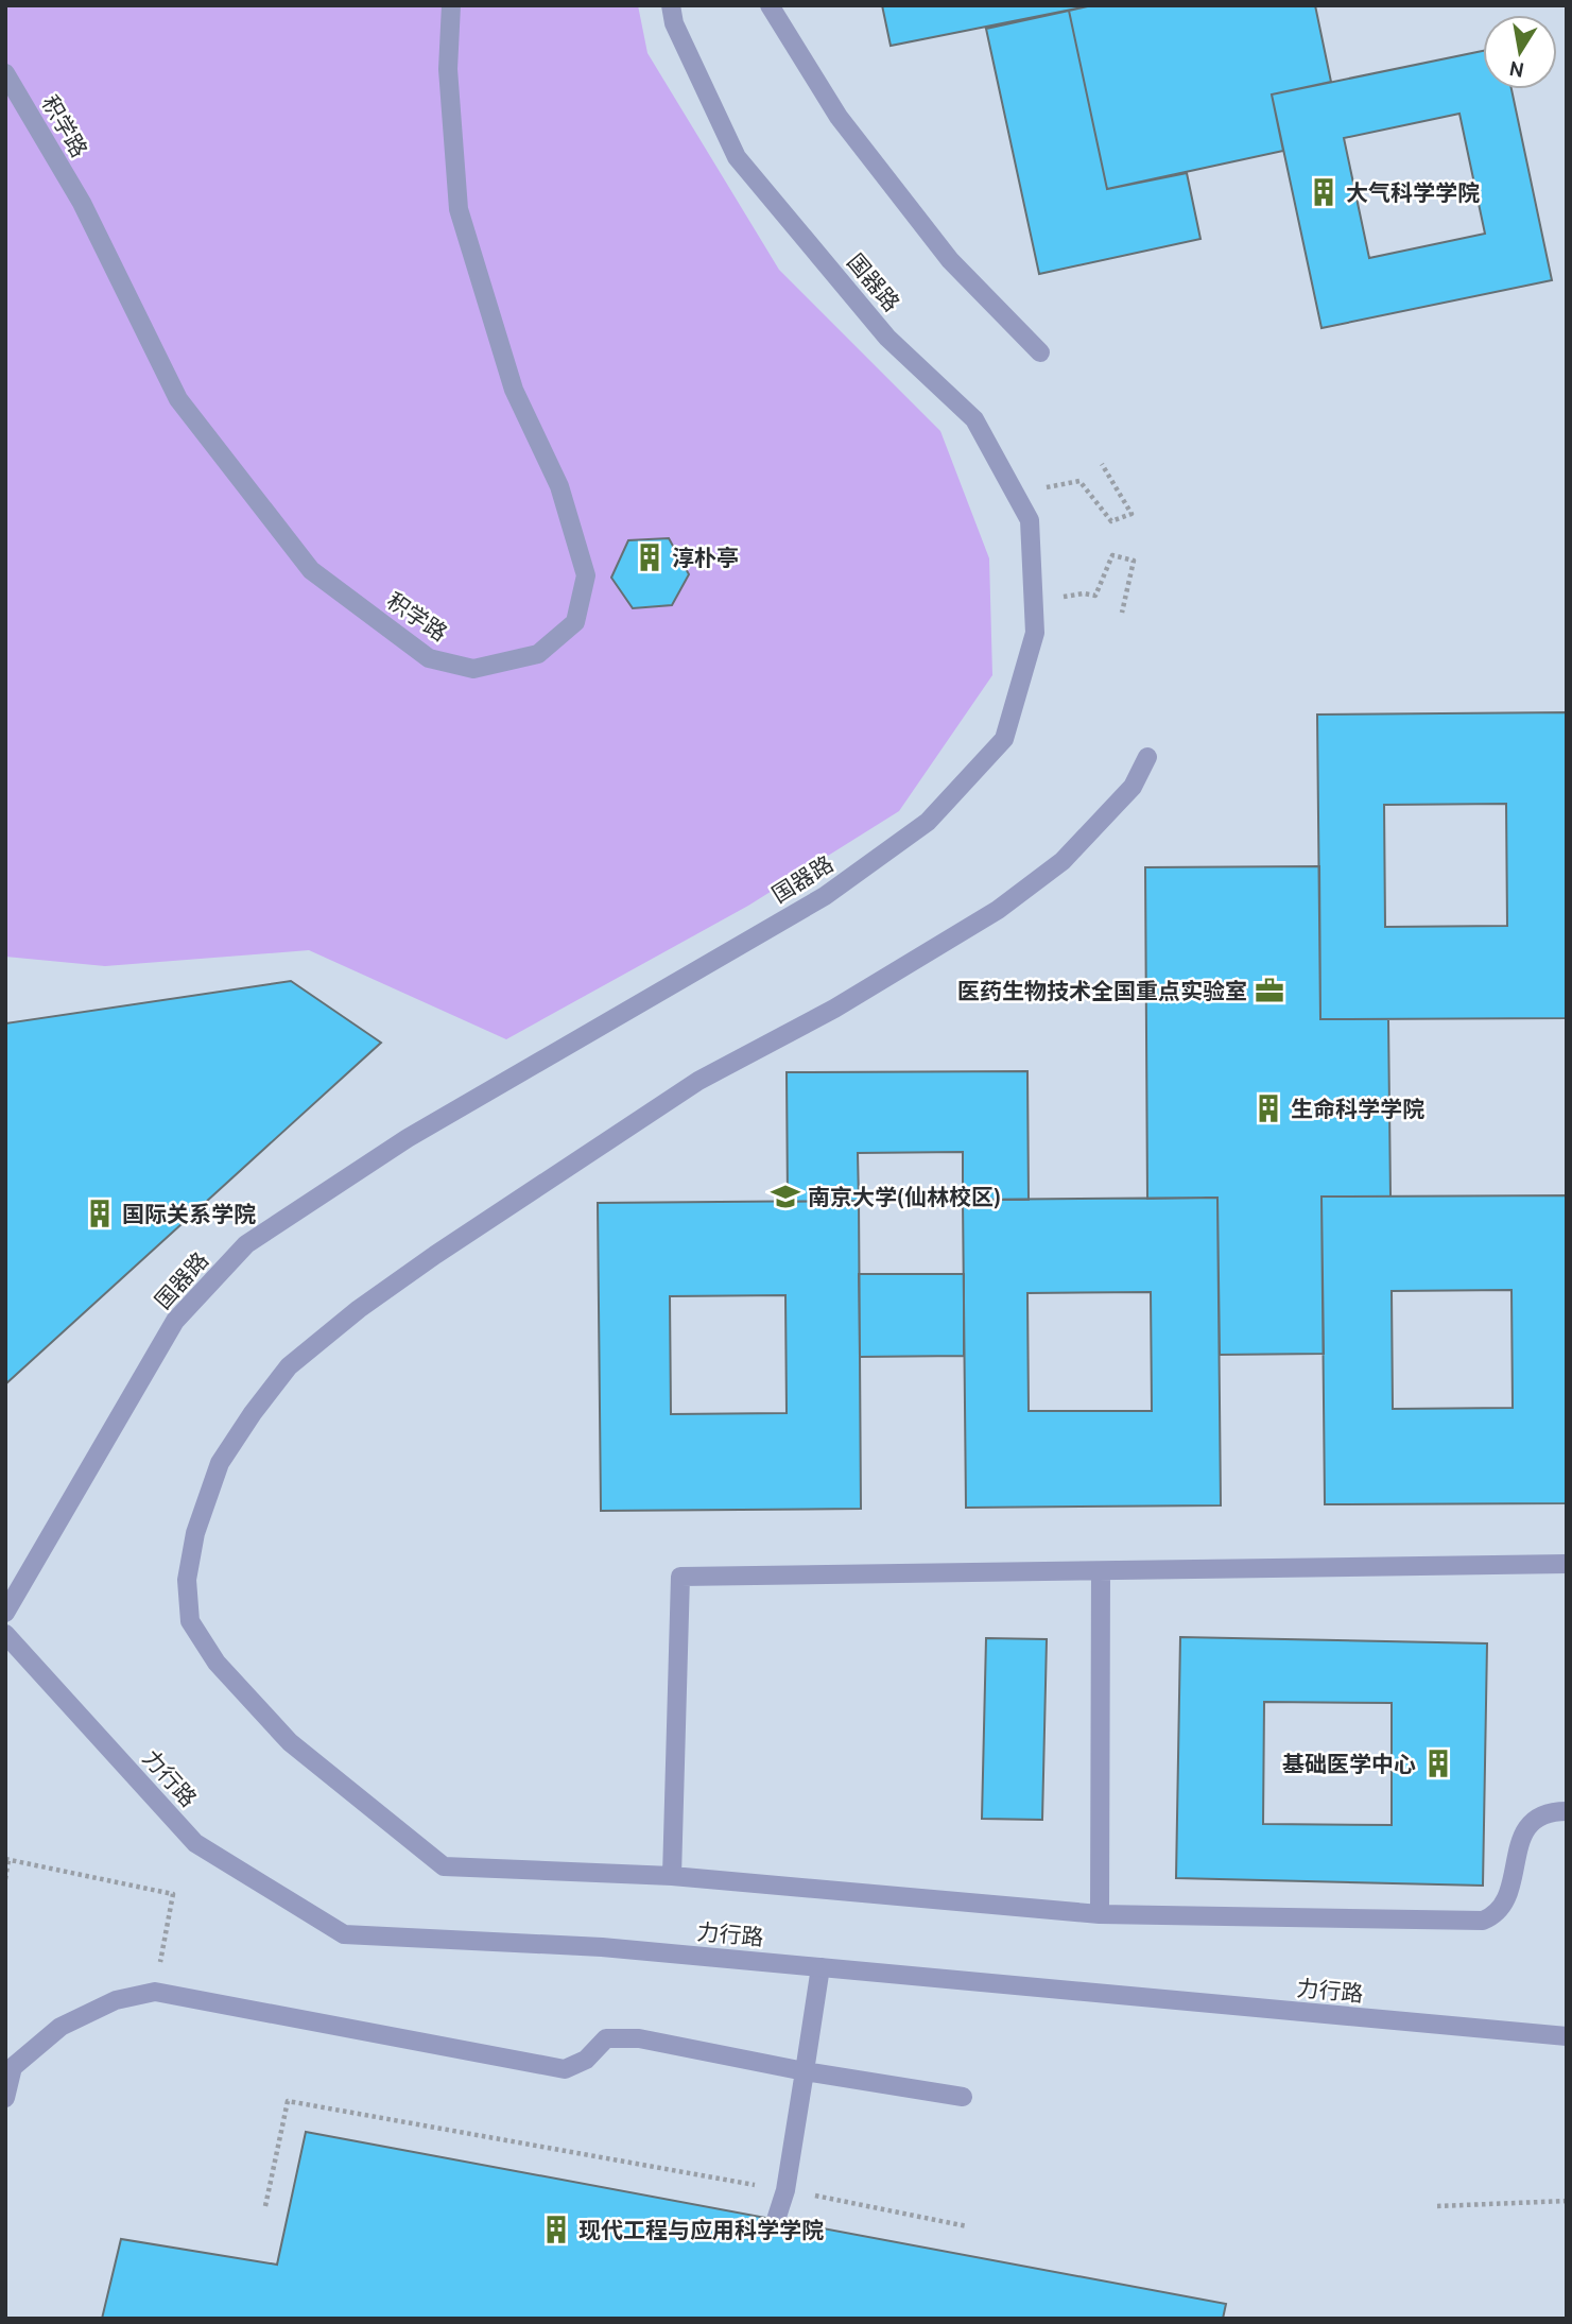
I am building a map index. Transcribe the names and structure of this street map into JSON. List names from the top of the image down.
{
  "streets": {
    "street": ["积学路", "国器路", "力行路"]
  },
  "places": {
    "building": [
      "大气科学学院",
      "淳朴亭",
      "生命科学学院",
      "国际关系学院",
      "基础医学中心",
      "现代工程与应用科学学院"
    ],
    "office": ["医药生物技术全国重点实验室"],
    "school or university": ["南京大学(仙林校区)"]
  },
  "north": "bottom"
}
